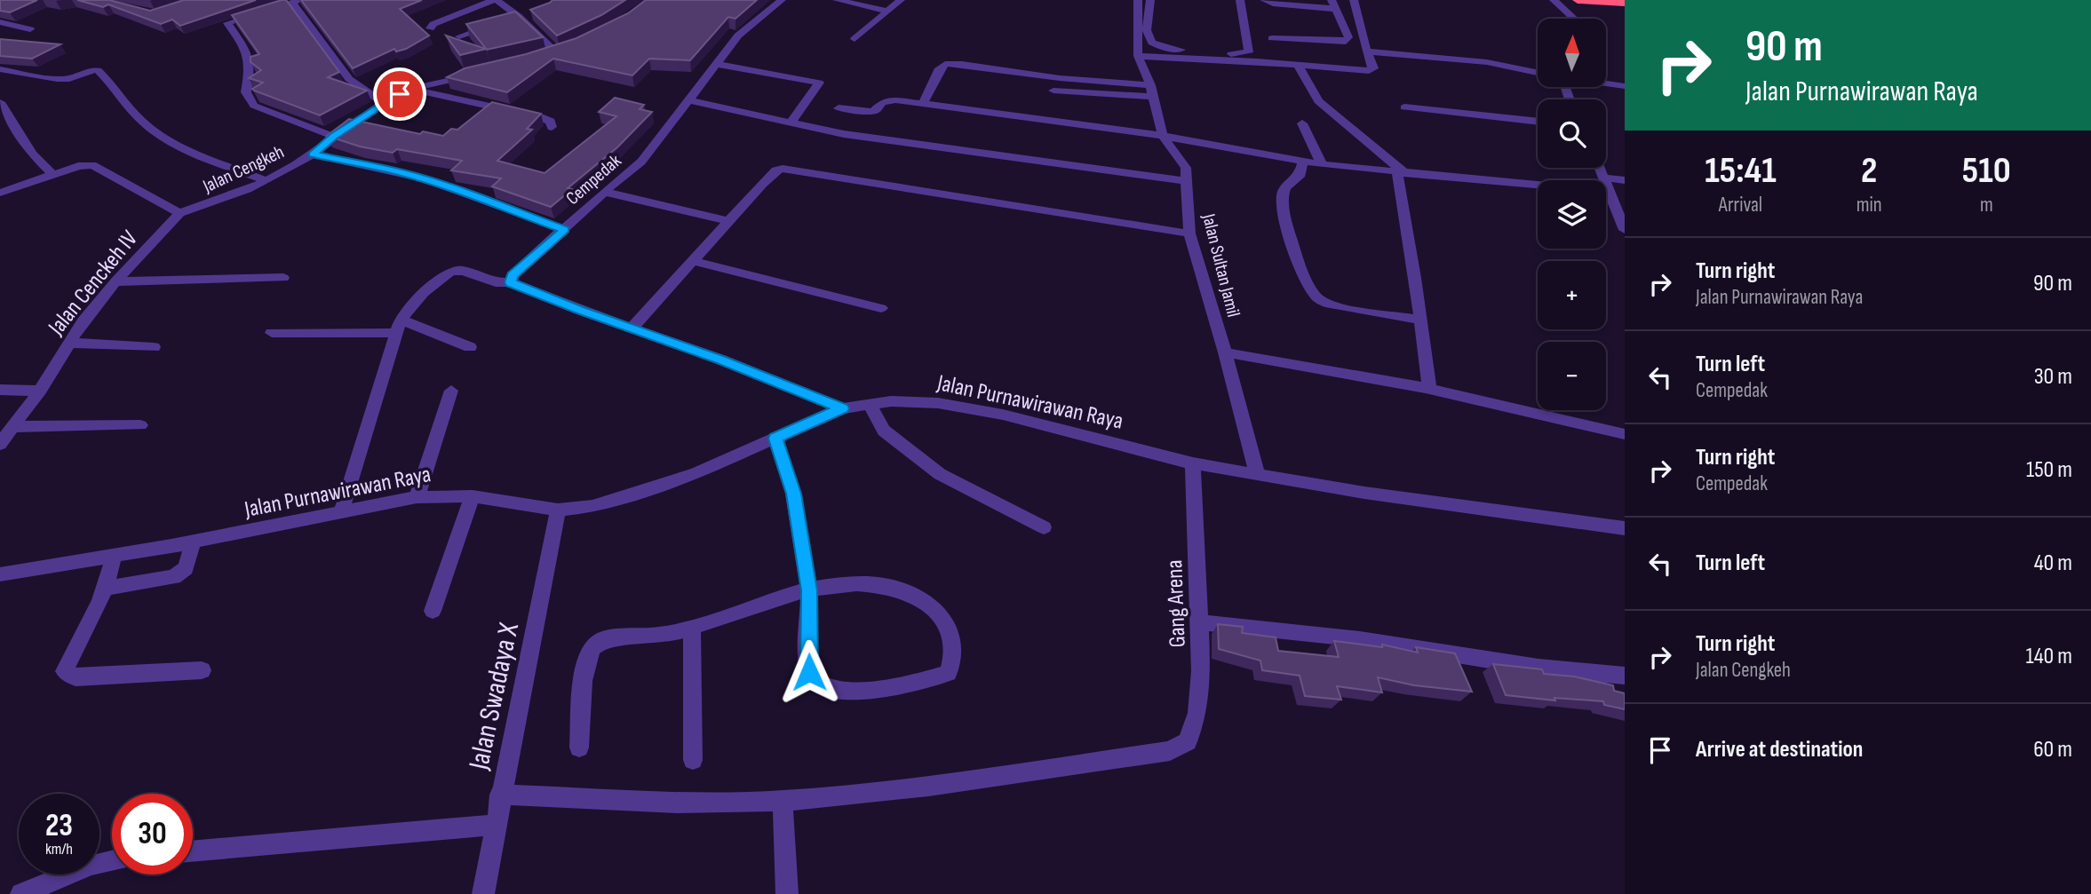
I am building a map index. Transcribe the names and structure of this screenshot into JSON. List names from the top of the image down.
{
  "streets": {
    "street": [
      "Jalan Cengkeh",
      "Cempedak",
      "Jalan Sultan Jamil",
      "Jalan Cenckeh IV",
      "Jalan Purnawirawan Raya",
      "Gang Arena",
      "Jalan Swadaya X"
    ]
  },
  "crossings": [
    ["Jalan Cengkeh", "Jalan Cenckeh IV"],
    ["Jalan Sultan Jamil", "Jalan Purnawirawan Raya"],
    ["Jalan Purnawirawan Raya", "Gang Arena"],
    ["Jalan Purnawirawan Raya", "Jalan Swadaya X"]
  ],
  "north": "top",
  "page": {
    "turn": ["90 m", "Jalan Purnawirawan Raya"],
    "map_buttons": ["+", "−"],
    "eta": [
      "15:41",
      "Arrival",
      "2",
      "min",
      "510",
      "m"
    ],
    "list": [
      {
        "name": "Turn right",
        "note": "Jalan Purnawirawan Raya",
        "value": "90 m"
      },
      {
        "name": "Turn left",
        "note": "Cempedak",
        "value": "30 m"
      },
      {
        "name": "Turn right",
        "note": "Cempedak",
        "value": "150 m"
      },
      {
        "name": "Turn left",
        "value": "40 m"
      },
      {
        "name": "Turn right",
        "note": "Jalan Cengkeh",
        "value": "140 m"
      },
      {
        "name": "Arrive at destination",
        "value": "60 m"
      }
    ],
    "speed": "23 km/h",
    "limit": "30"
  }
}
